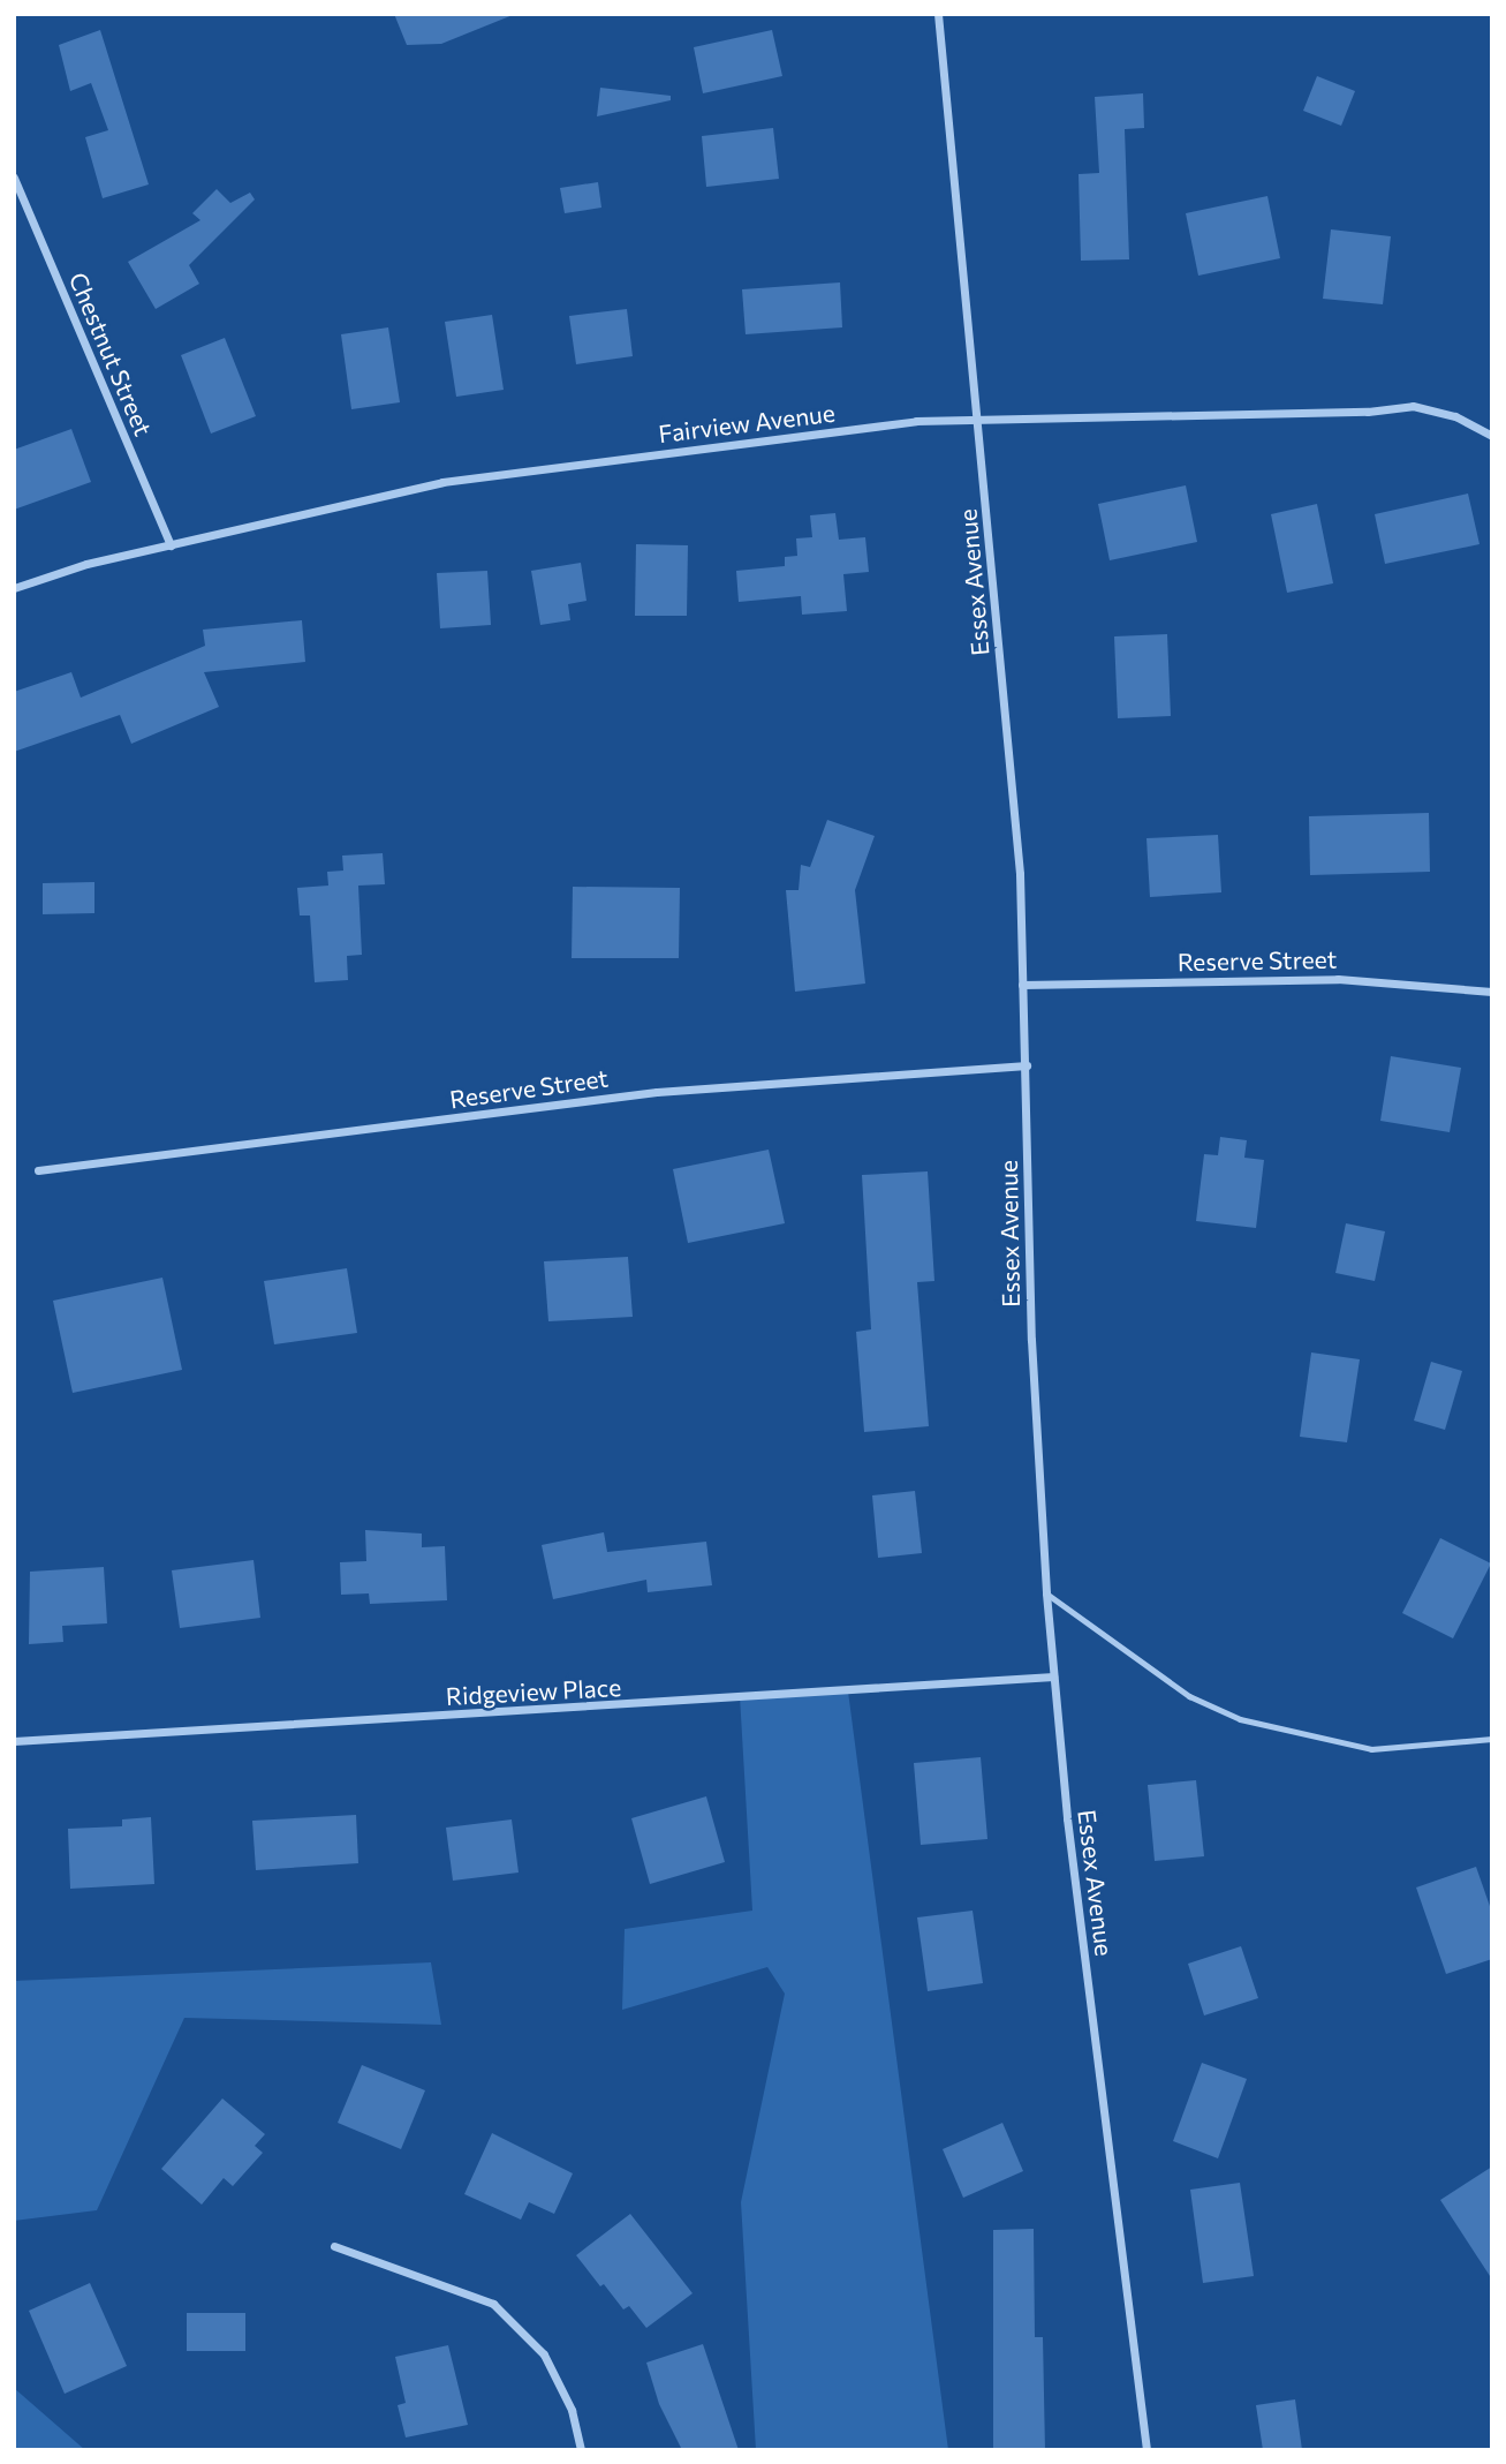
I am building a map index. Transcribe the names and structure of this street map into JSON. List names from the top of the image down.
{
  "streets": {
    "street": [
      "Chestnut Street",
      "Fairview Avenue",
      "Essex Avenue",
      "Reserve Street",
      "Ridgeview Place"
    ]
  },
  "crossings": [
    ["Chestnut Street", "Fairview Avenue"],
    ["Fairview Avenue", "Essex Avenue"],
    ["Essex Avenue", "Reserve Street"],
    ["Essex Avenue", "Ridgeview Place"]
  ]
}
